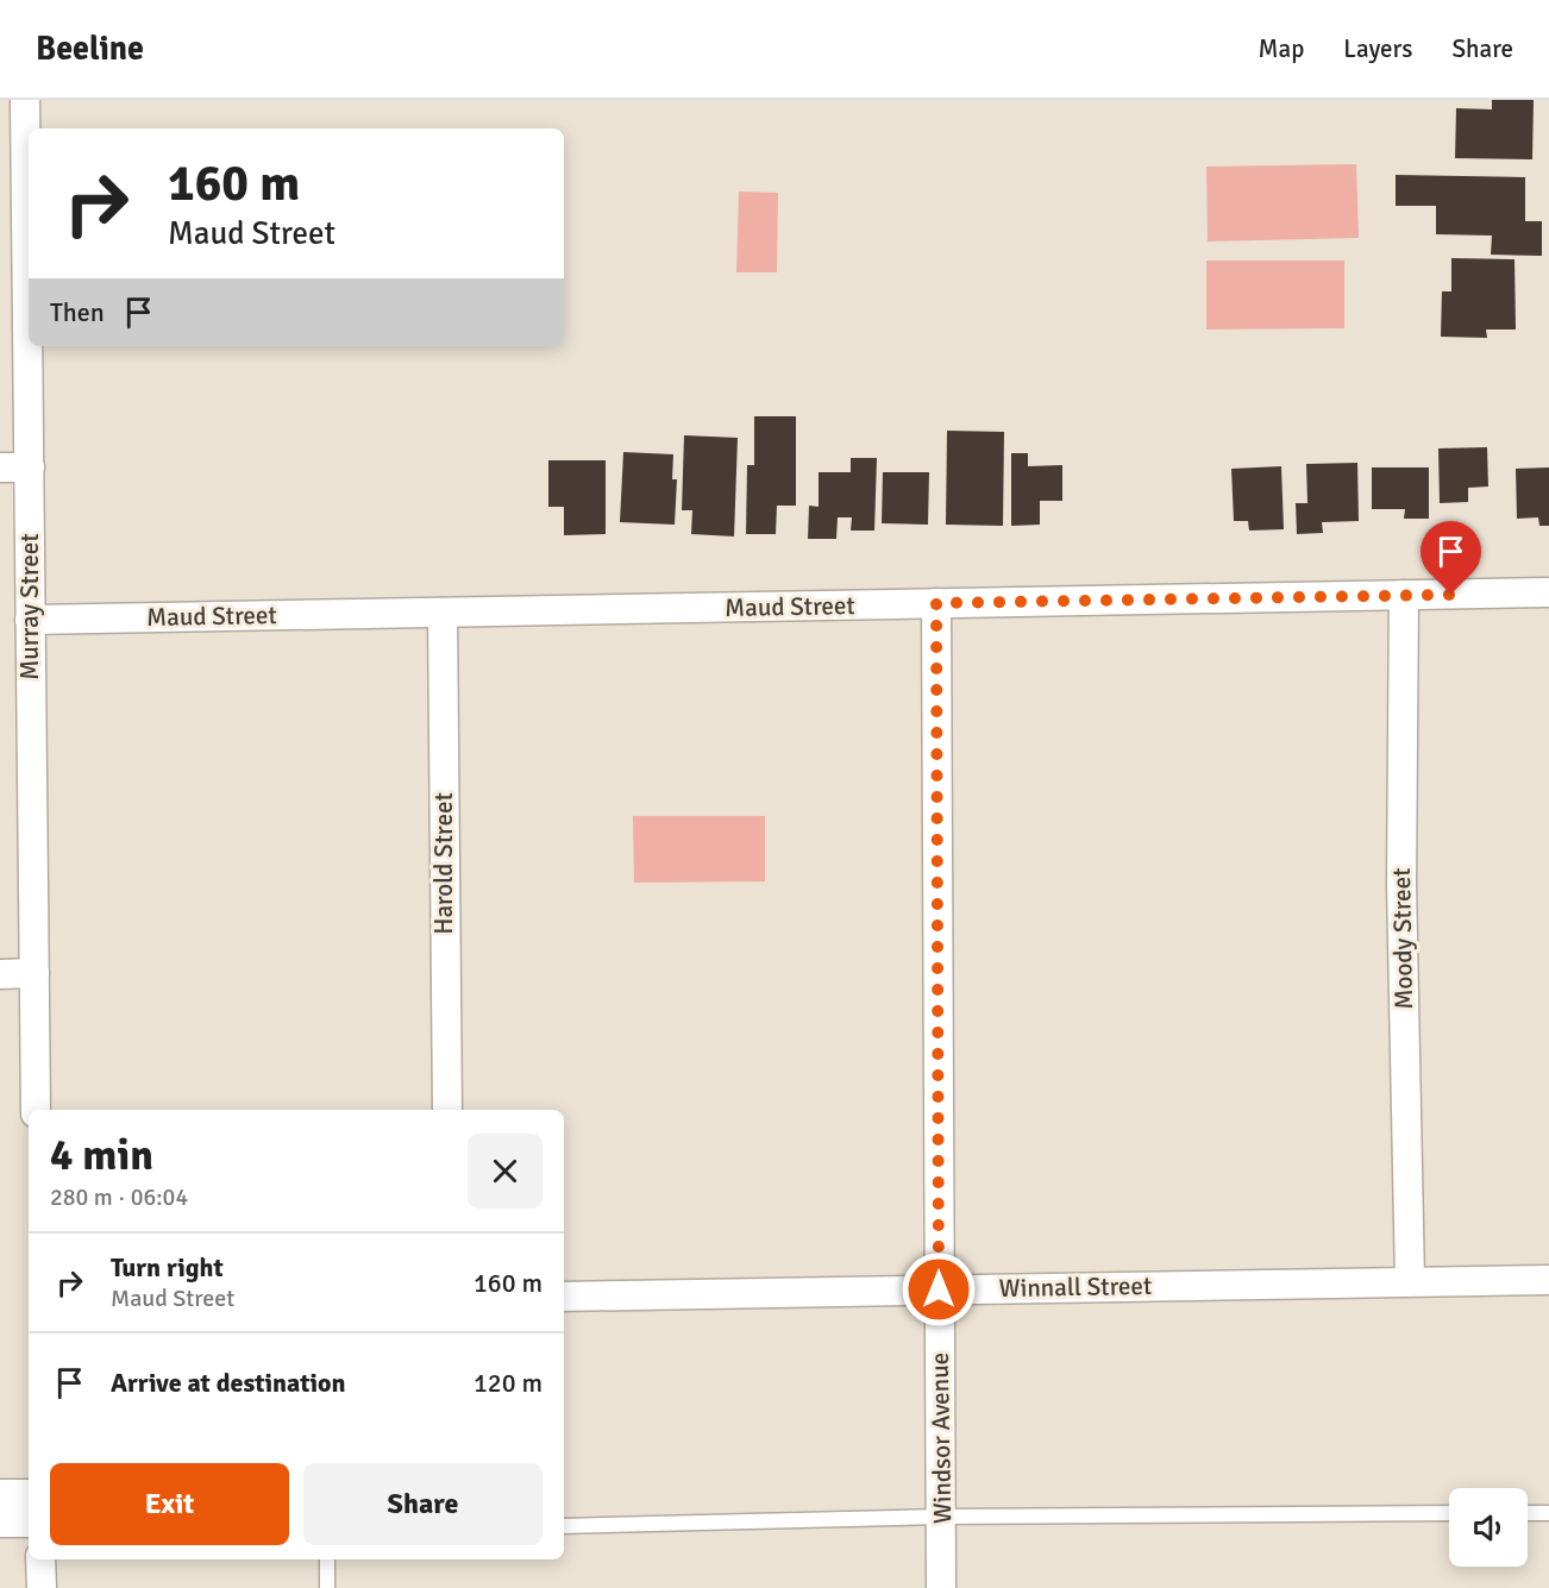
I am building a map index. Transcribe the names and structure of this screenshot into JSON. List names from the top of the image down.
{
  "streets": {
    "street": [
      "Murray Street",
      "Maud Street",
      "Harold Street",
      "Moody Street",
      "Winnall Street",
      "Windsor Avenue"
    ]
  },
  "crossings": [
    ["Murray Street", "Maud Street"],
    ["Maud Street", "Harold Street"],
    ["Maud Street", "Moody Street"],
    ["Maud Street", "Windsor Avenue"],
    ["Moody Street", "Winnall Street"],
    ["Winnall Street", "Windsor Avenue"]
  ],
  "page": {
    "header": "Beeline",
    "nav": ["Map", "Layers", "Share"],
    "turn": ["160 m", "Maud Street"],
    "then": "Then",
    "heading": ["4 min", "280 m · 06:04"],
    "list": [
      {
        "name": "Turn right",
        "note": "Maud Street",
        "value": "160 m"
      },
      {
        "name": "Arrive at destination",
        "value": "120 m"
      }
    ],
    "buttons": ["Exit", "Share"]
  }
}
